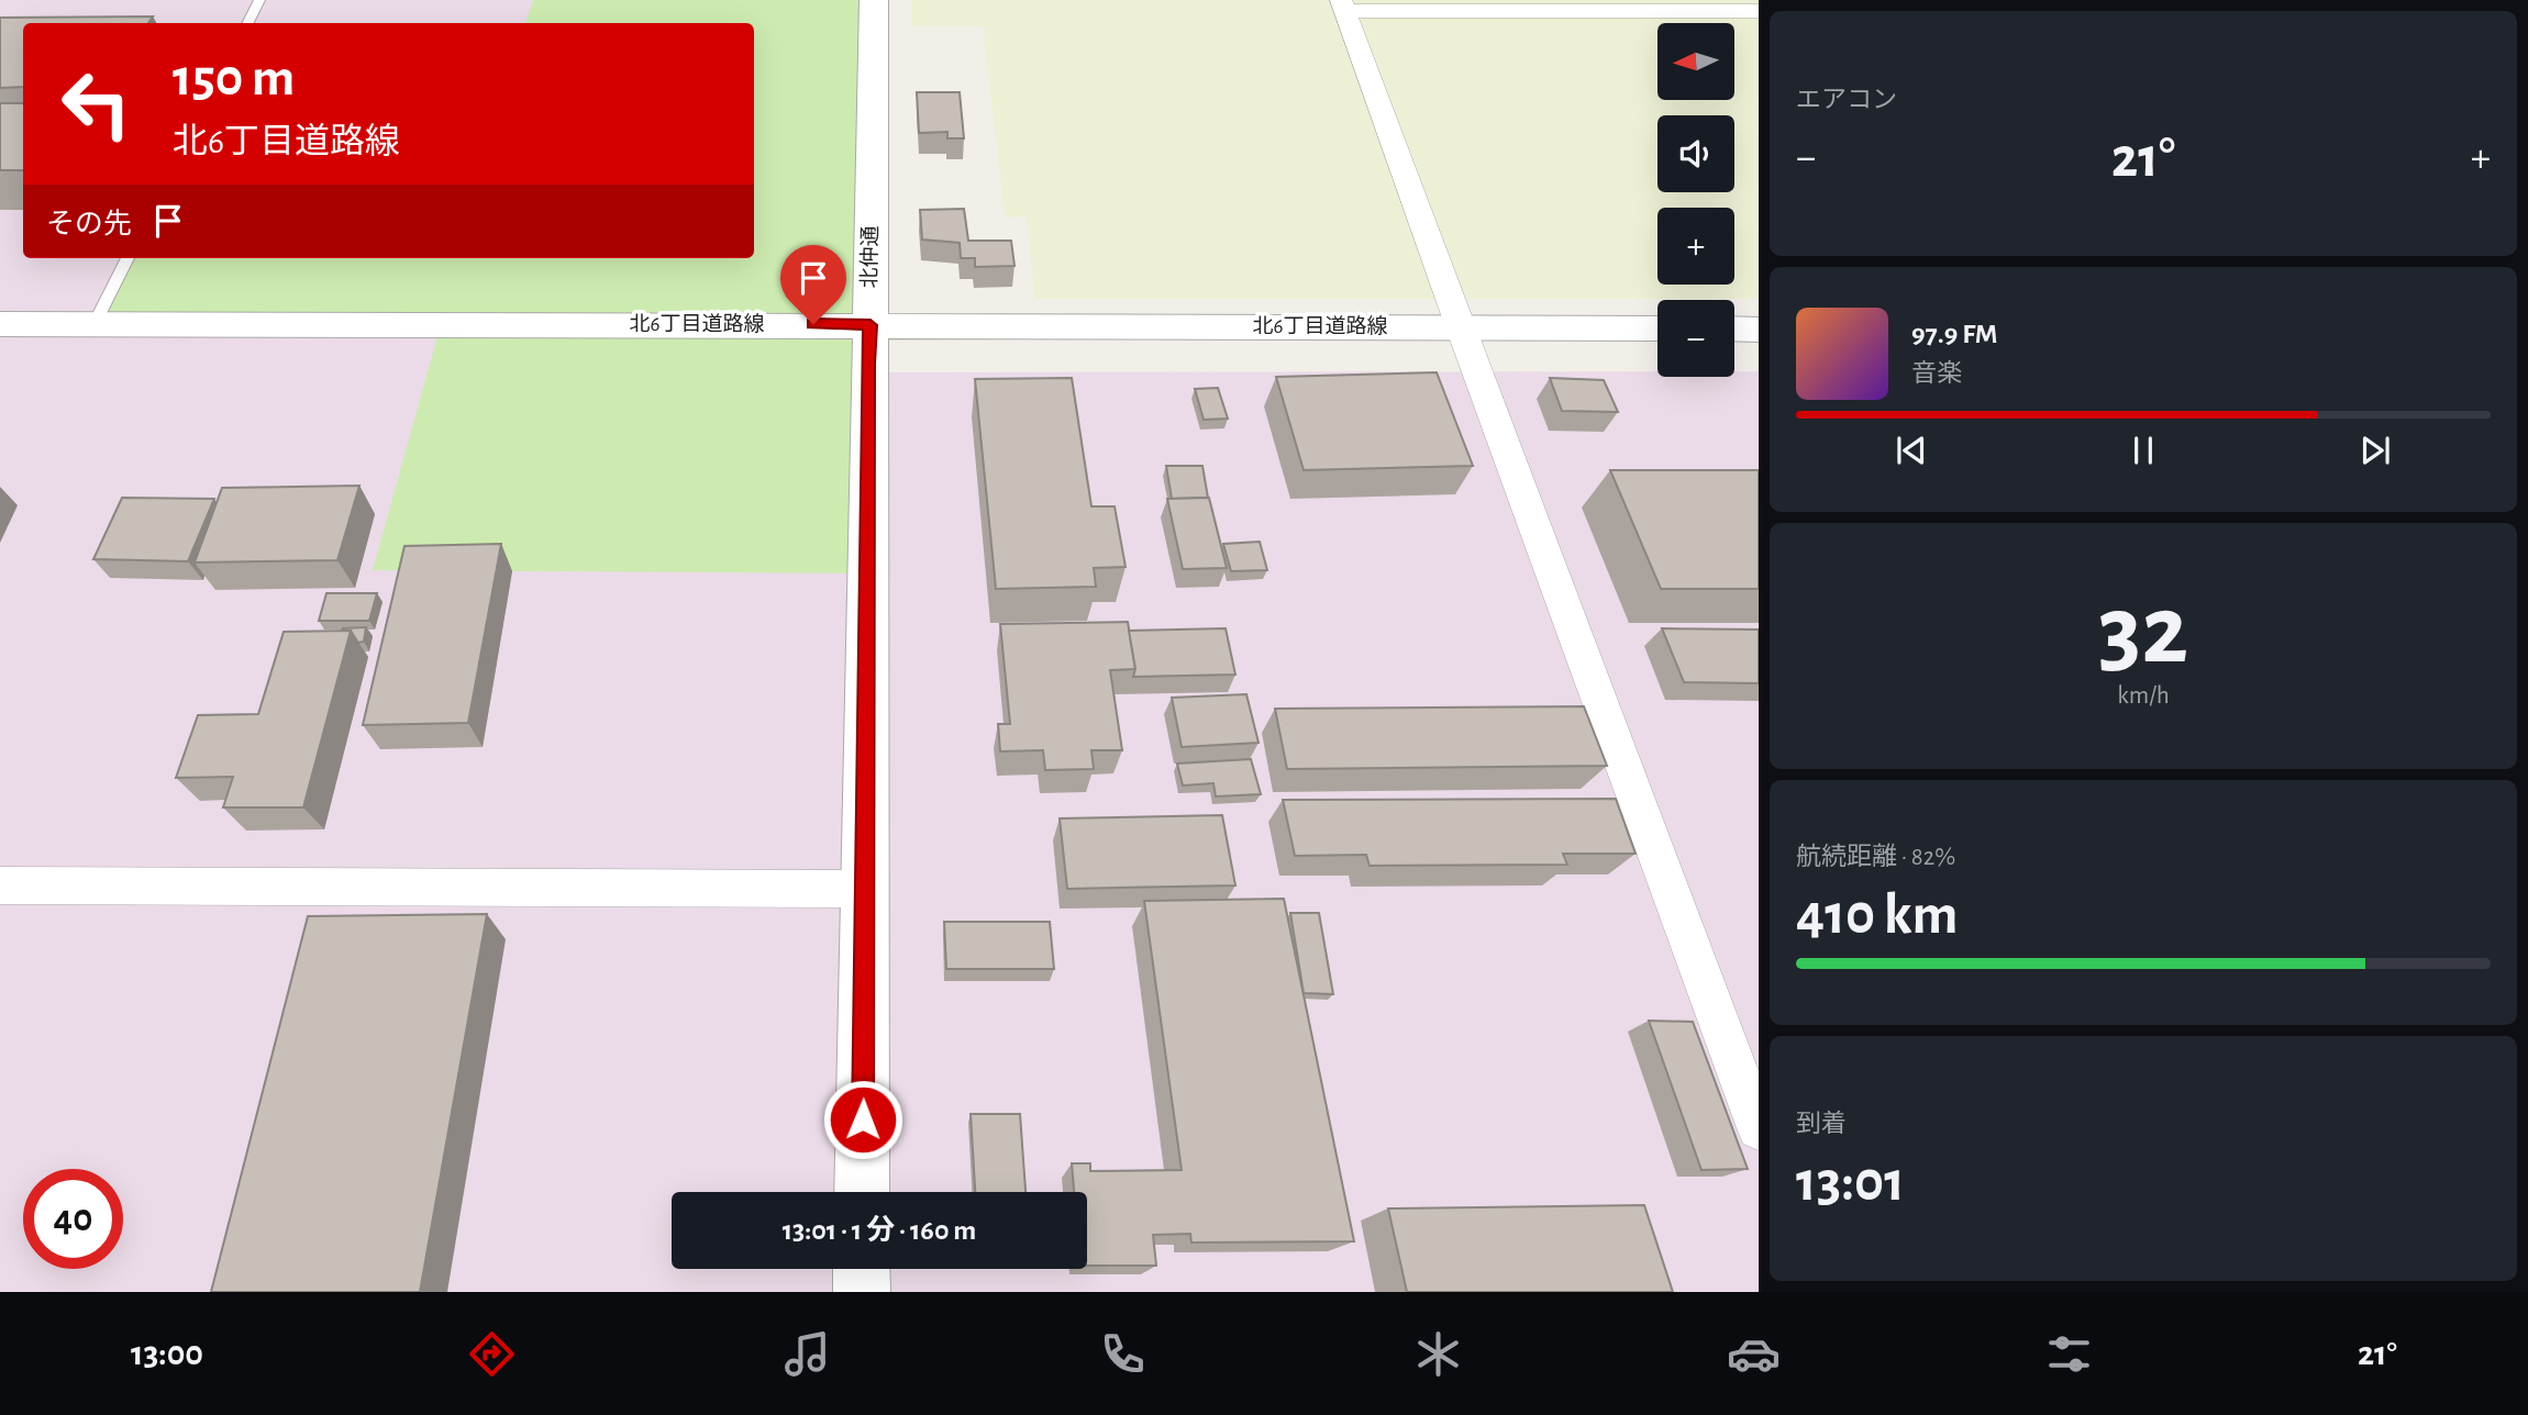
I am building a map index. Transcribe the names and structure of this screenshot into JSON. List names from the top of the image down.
{
  "streets": {
    "street": ["北仲通", "北6丁目道路線"]
  },
  "crossings": [
    ["北仲通", "北6丁目道路線"]
  ],
  "north": "left",
  "page": {
    "tile": [
      "エアコン",
      ["32", "km/h"],
      ["航続距離 · 82%", "410 km"],
      ["到着", "13:01"]
    ],
    "map_buttons": ["+", "−"],
    "turn": ["150 m", "北6丁目道路線"],
    "heat": ["−", "21°", "+"],
    "then": "その先",
    "song": ["97.9 FM", "音楽"],
    "limit": "40",
    "trip": "13:01 · 1 分 · 160 m",
    "tabs": ["13:00", "21°"]
  }
}
